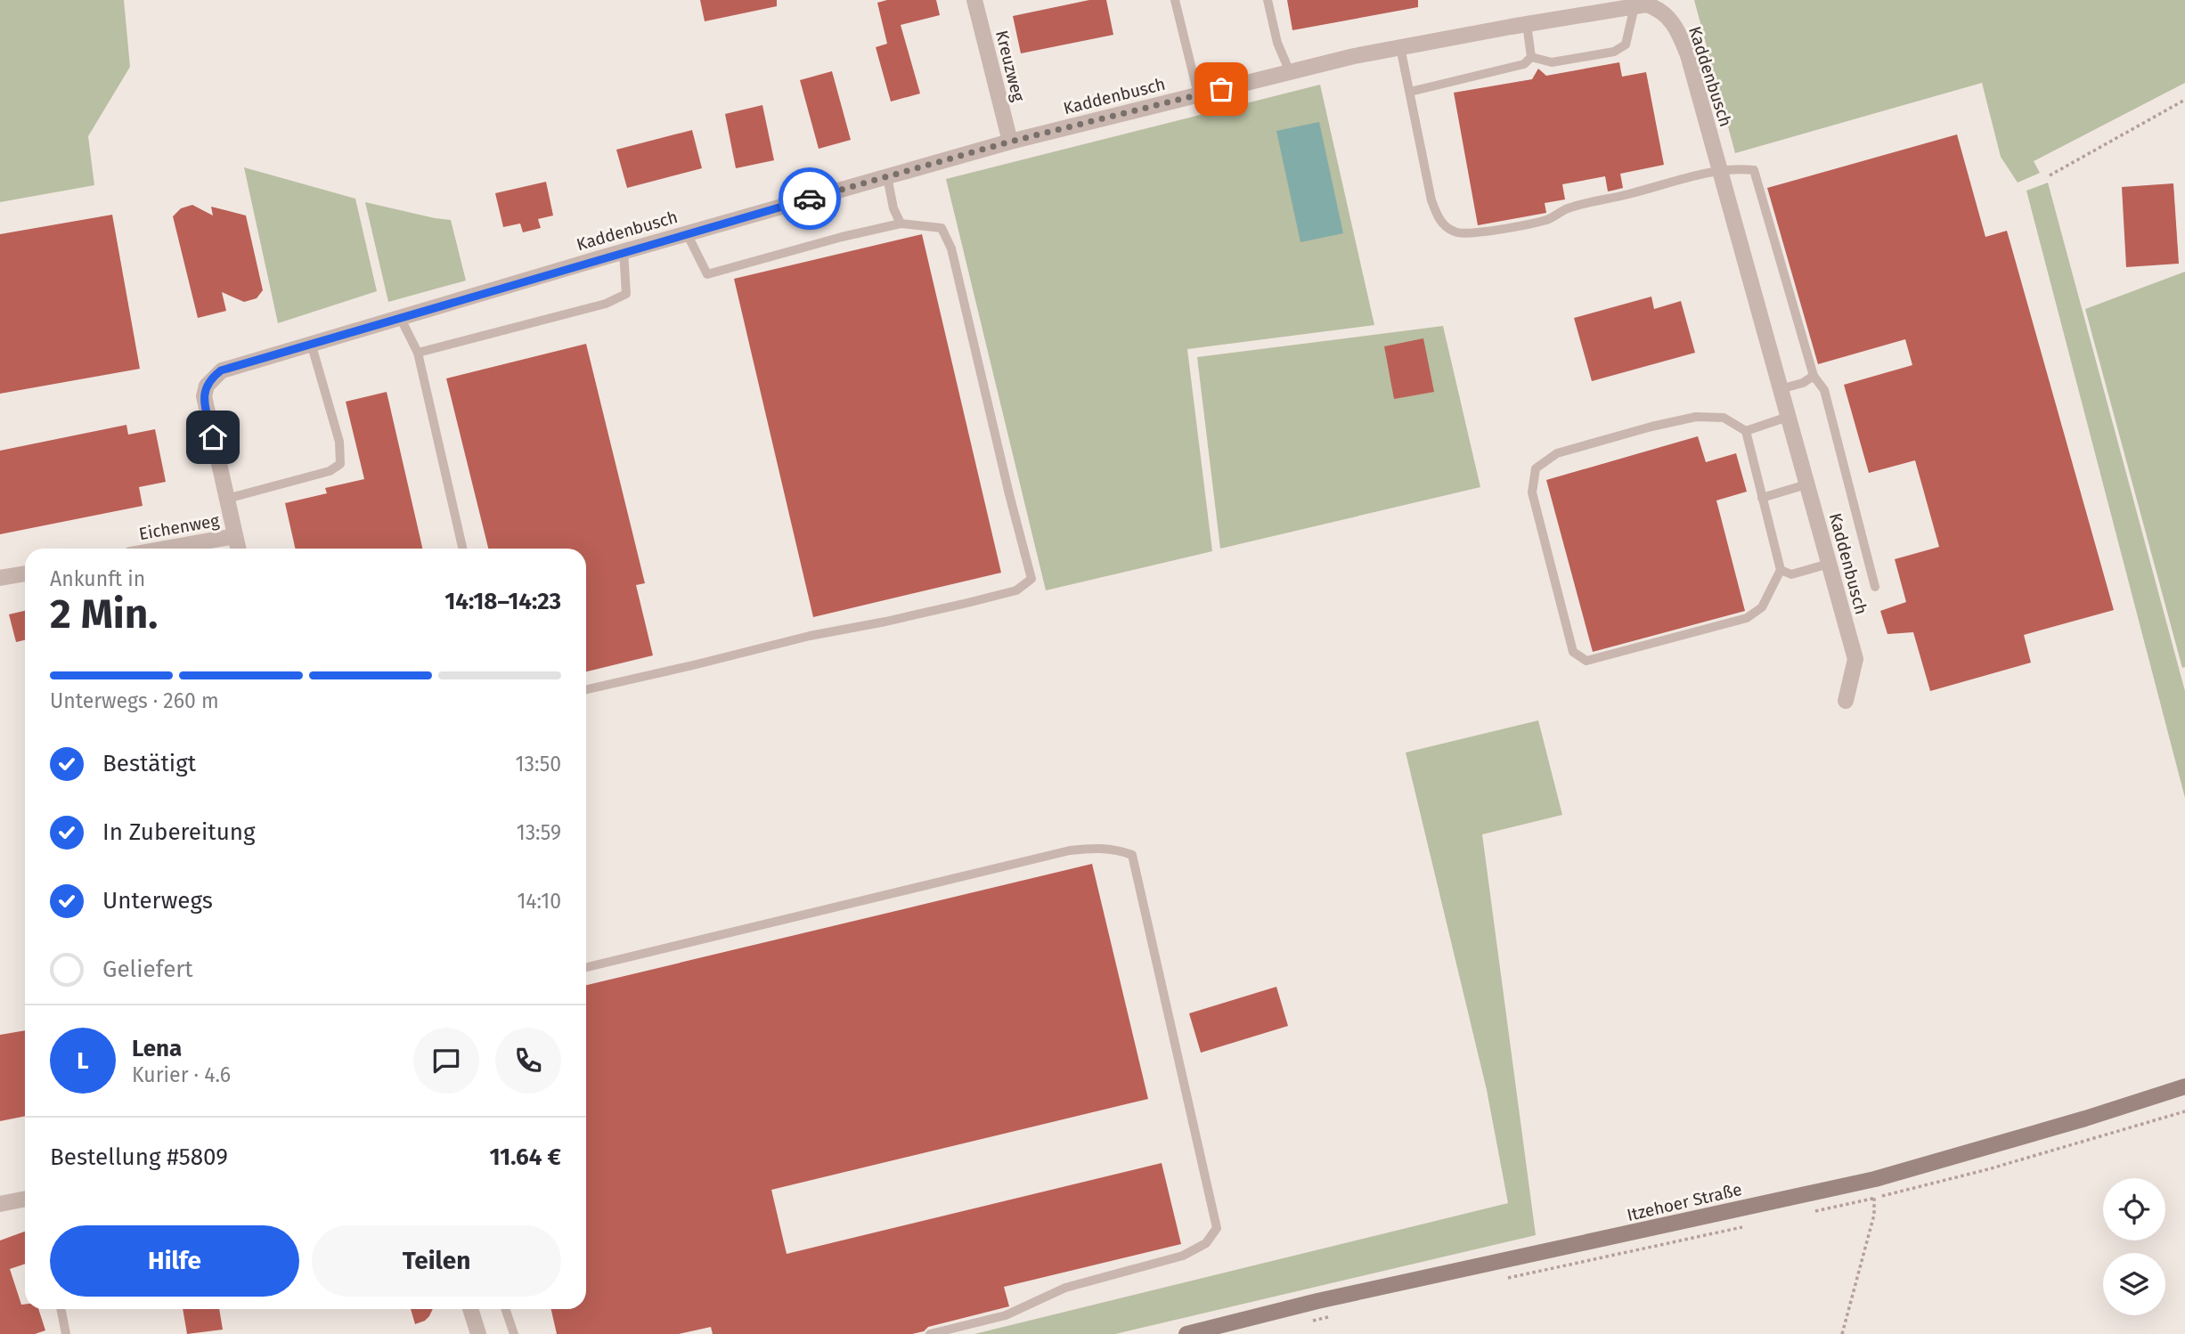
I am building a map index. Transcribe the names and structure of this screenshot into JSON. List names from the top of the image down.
{
  "streets": {
    "main road": ["Itzehoer Straße"],
    "street": ["Kreuzweg", "Kaddenbusch", "Eichenweg"]
  },
  "crossings": [
    ["Kreuzweg", "Kaddenbusch"],
    ["Kaddenbusch", "Eichenweg"]
  ],
  "page": {
    "heading": ["2 Min.", "Ankunft in", "14:18–14:23"],
    "panel": [
      "Lena",
      "Kurier · 4.6",
      "Bestellung #5809",
      "11.64 €"
    ],
    "bar": "Unterwegs · 260 m",
    "list": [
      ["Bestätigt", "13:50"],
      ["In Zubereitung", "13:59"],
      ["Unterwegs", "14:10"],
      "Geliefert"
    ],
    "round": "L",
    "buttons": ["Hilfe", "Teilen"]
  }
}
